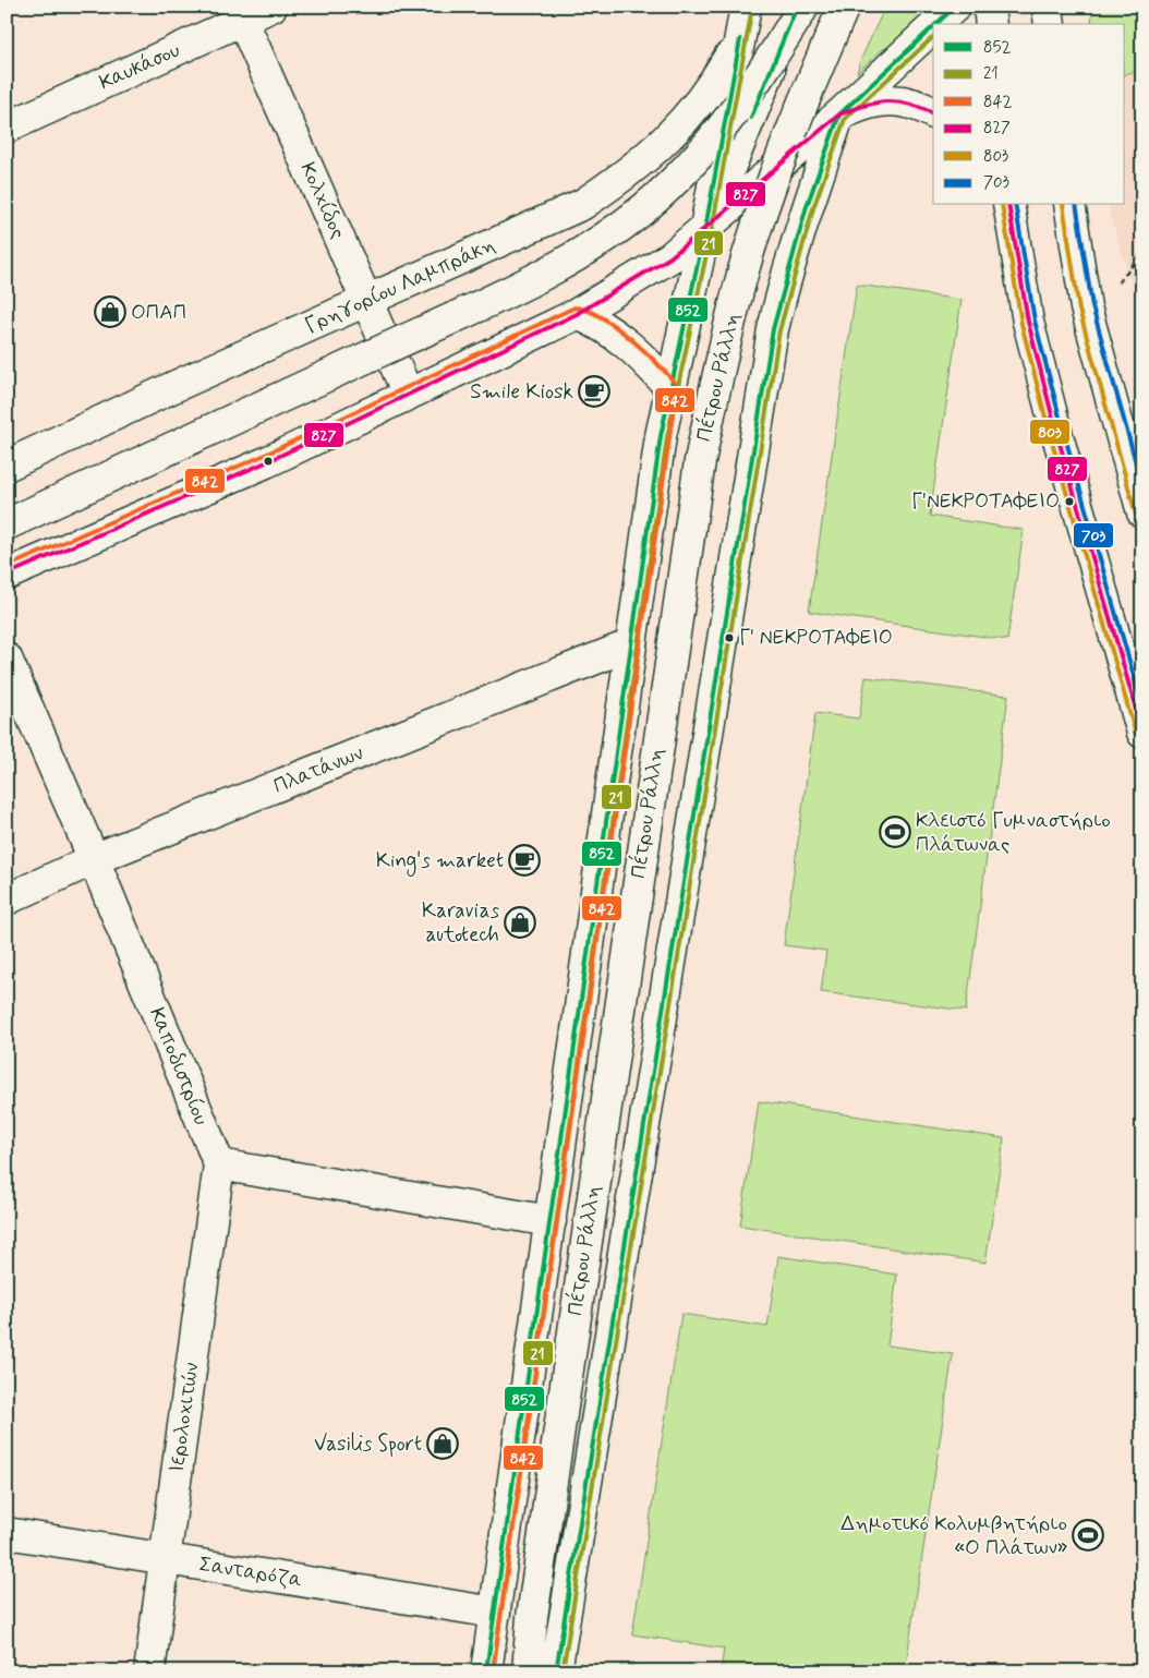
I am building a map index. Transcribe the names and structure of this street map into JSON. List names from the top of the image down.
{
  "streets": {
    "main road": [
      "Καυκάσου",
      "Κολχίδος",
      "Γρηγορίου Λαμπράκη",
      "Πέτρου Ράλλη",
      "Πλατάνων",
      "Καποδιστρίου",
      "Ιερολοχιτών",
      "Σανταρόζα"
    ]
  },
  "crossings": [
    ["Καυκάσου", "Κολχίδος"],
    ["Κολχίδος", "Γρηγορίου Λαμπράκη"],
    ["Γρηγορίου Λαμπράκη", "Πέτρου Ράλλη"],
    ["Πέτρου Ράλλη", "Πλατάνων"],
    ["Πέτρου Ράλλη", "Σανταρόζα"],
    ["Πλατάνων", "Καποδιστρίου"],
    ["Καποδιστρίου", "Ιερολοχιτών"],
    ["Ιερολοχιτών", "Σανταρόζα"]
  ],
  "places": {
    "shop": ["ΟΠΑΠ", "Karavias autotech", "Vasilis Sport"],
    "cafe": ["Smile Kiosk", "King's market"],
    "other": ["Γ'ΝΕΚΡΟΤΑΦΕΙΟ", "Γ' ΝΕΚΡΟΤΑΦΕΙΟ"],
    "sports": ["Κλειστό Γυμναστήριο Πλάτωνας", "Δημοτικό Κολυμβητήριο «Ο Πλάτων»"]
  },
  "lines": [
    "transit line 852",
    "transit line 21",
    "transit line 827",
    "transit line 803",
    "transit line 703",
    "transit line 842"
  ],
  "legend": [
    "852",
    "21",
    "842",
    "827",
    "803",
    "703"
  ]
}
